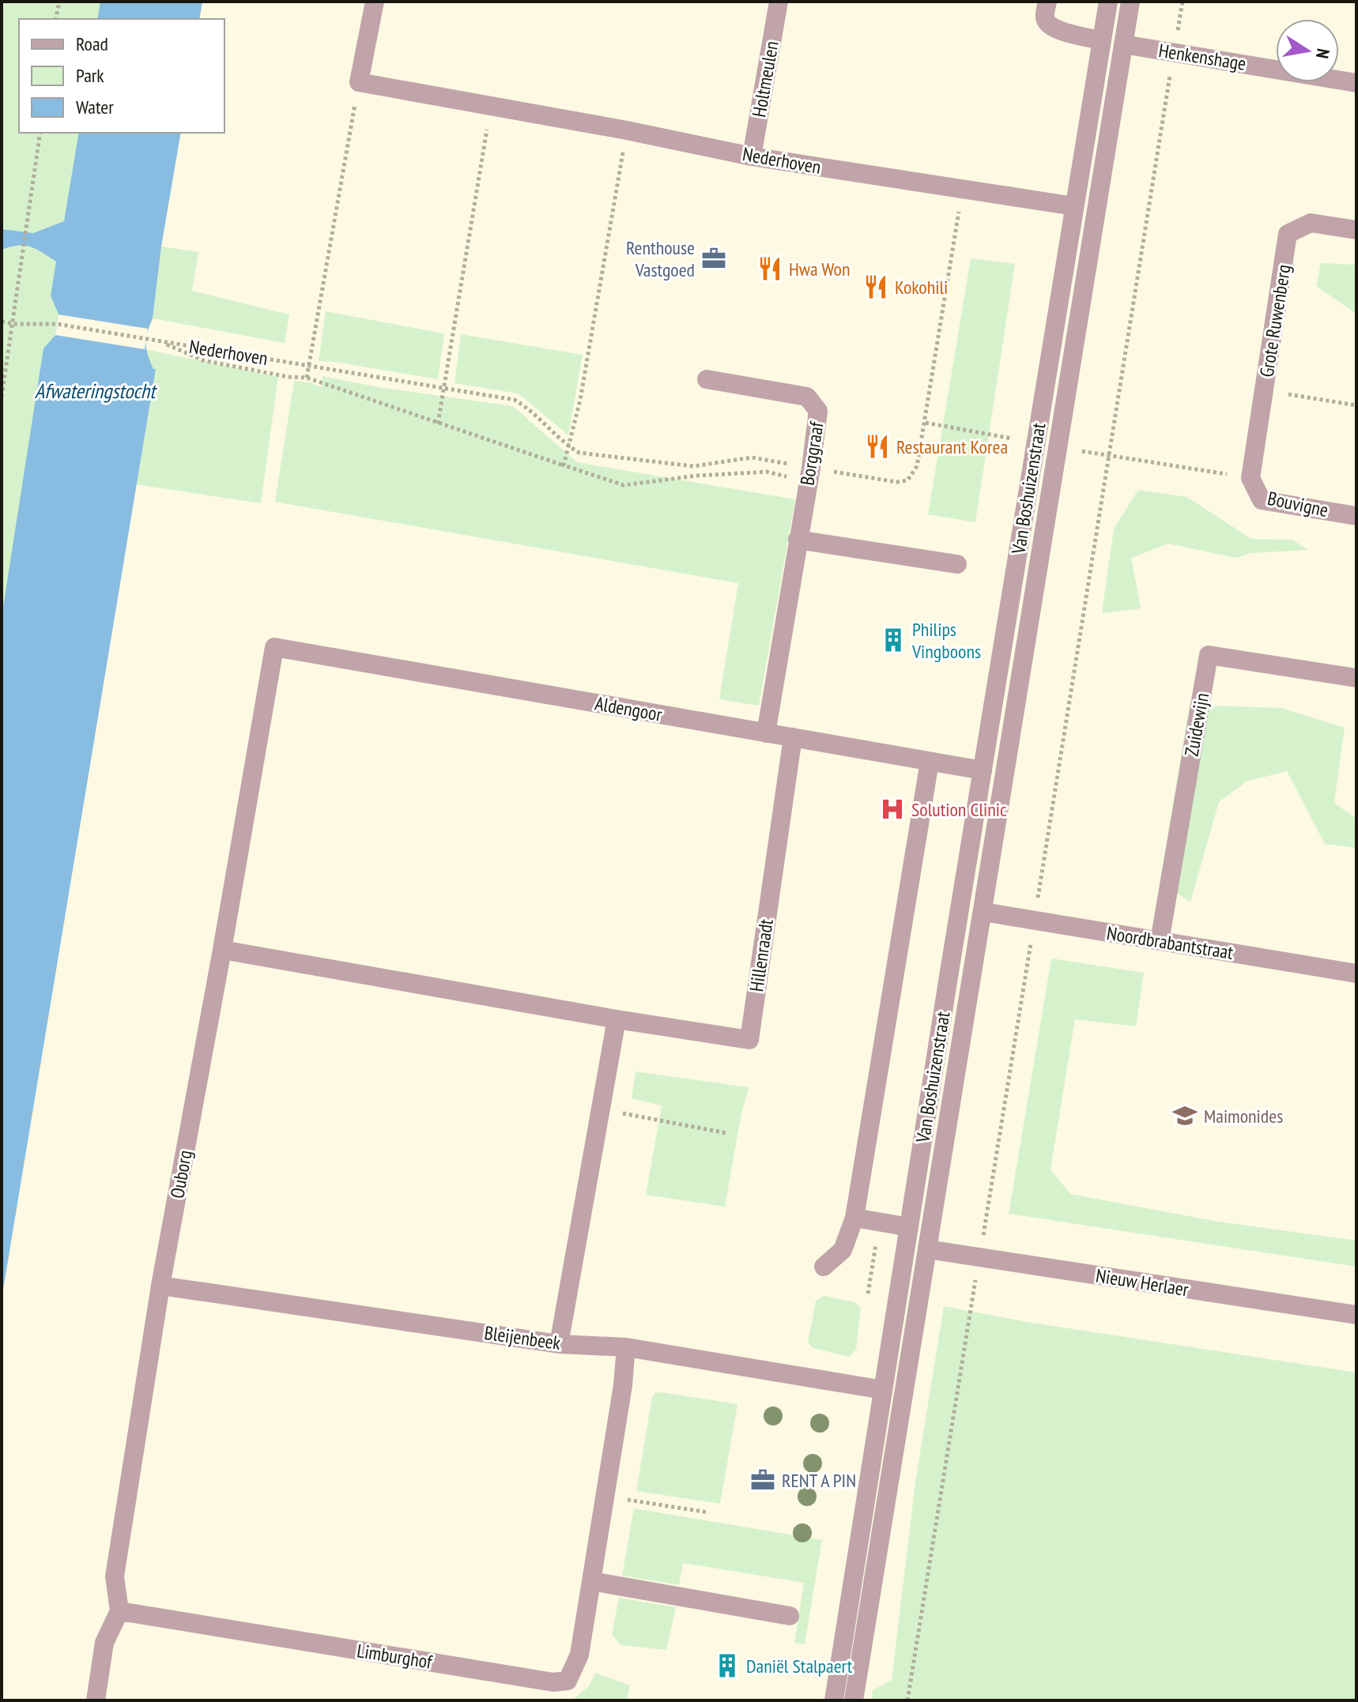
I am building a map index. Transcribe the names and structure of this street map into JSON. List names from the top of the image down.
{
  "streets": {
    "street": [
      "Henkenshage",
      "Holtmeulen",
      "Nederhoven",
      "Grote Ruwenberg",
      "Borggraaf",
      "Van Boshuizenstraat",
      "Bouvigne",
      "Aldengoor",
      "Zuidewijn",
      "Noordbrabantstraat",
      "Hillenraadt",
      "Ouborg",
      "Nieuw Herlaer",
      "Bleijenbeek",
      "Limburghof"
    ]
  },
  "crossings": [
    ["Henkenshage", "Van Boshuizenstraat"],
    ["Holtmeulen", "Nederhoven"],
    ["Nederhoven", "Borggraaf"],
    ["Nederhoven", "Van Boshuizenstraat"],
    ["Grote Ruwenberg", "Bouvigne"],
    ["Borggraaf", "Aldengoor"],
    ["Van Boshuizenstraat", "Aldengoor"],
    ["Van Boshuizenstraat", "Noordbrabantstraat"],
    ["Van Boshuizenstraat", "Nieuw Herlaer"],
    ["Van Boshuizenstraat", "Bleijenbeek"],
    ["Aldengoor", "Hillenraadt"],
    ["Aldengoor", "Ouborg"],
    ["Zuidewijn", "Noordbrabantstraat"],
    ["Hillenraadt", "Ouborg"],
    ["Ouborg", "Bleijenbeek"],
    ["Ouborg", "Limburghof"],
    ["Bleijenbeek", "Limburghof"]
  ],
  "water": ["Afwateringstocht"],
  "places": {
    "office": ["Renthouse Vastgoed", "RENT A PIN"],
    "restaurant": ["Hwa Won", "Kokohili", "Restaurant Korea"],
    "building": ["Philips Vingboons", "Daniël Stalpaert"],
    "hospital": ["Solution Clinic"],
    "school or university": ["Maimonides"]
  },
  "legend": ["Road", "Park", "Water"],
  "north": "right"
}
